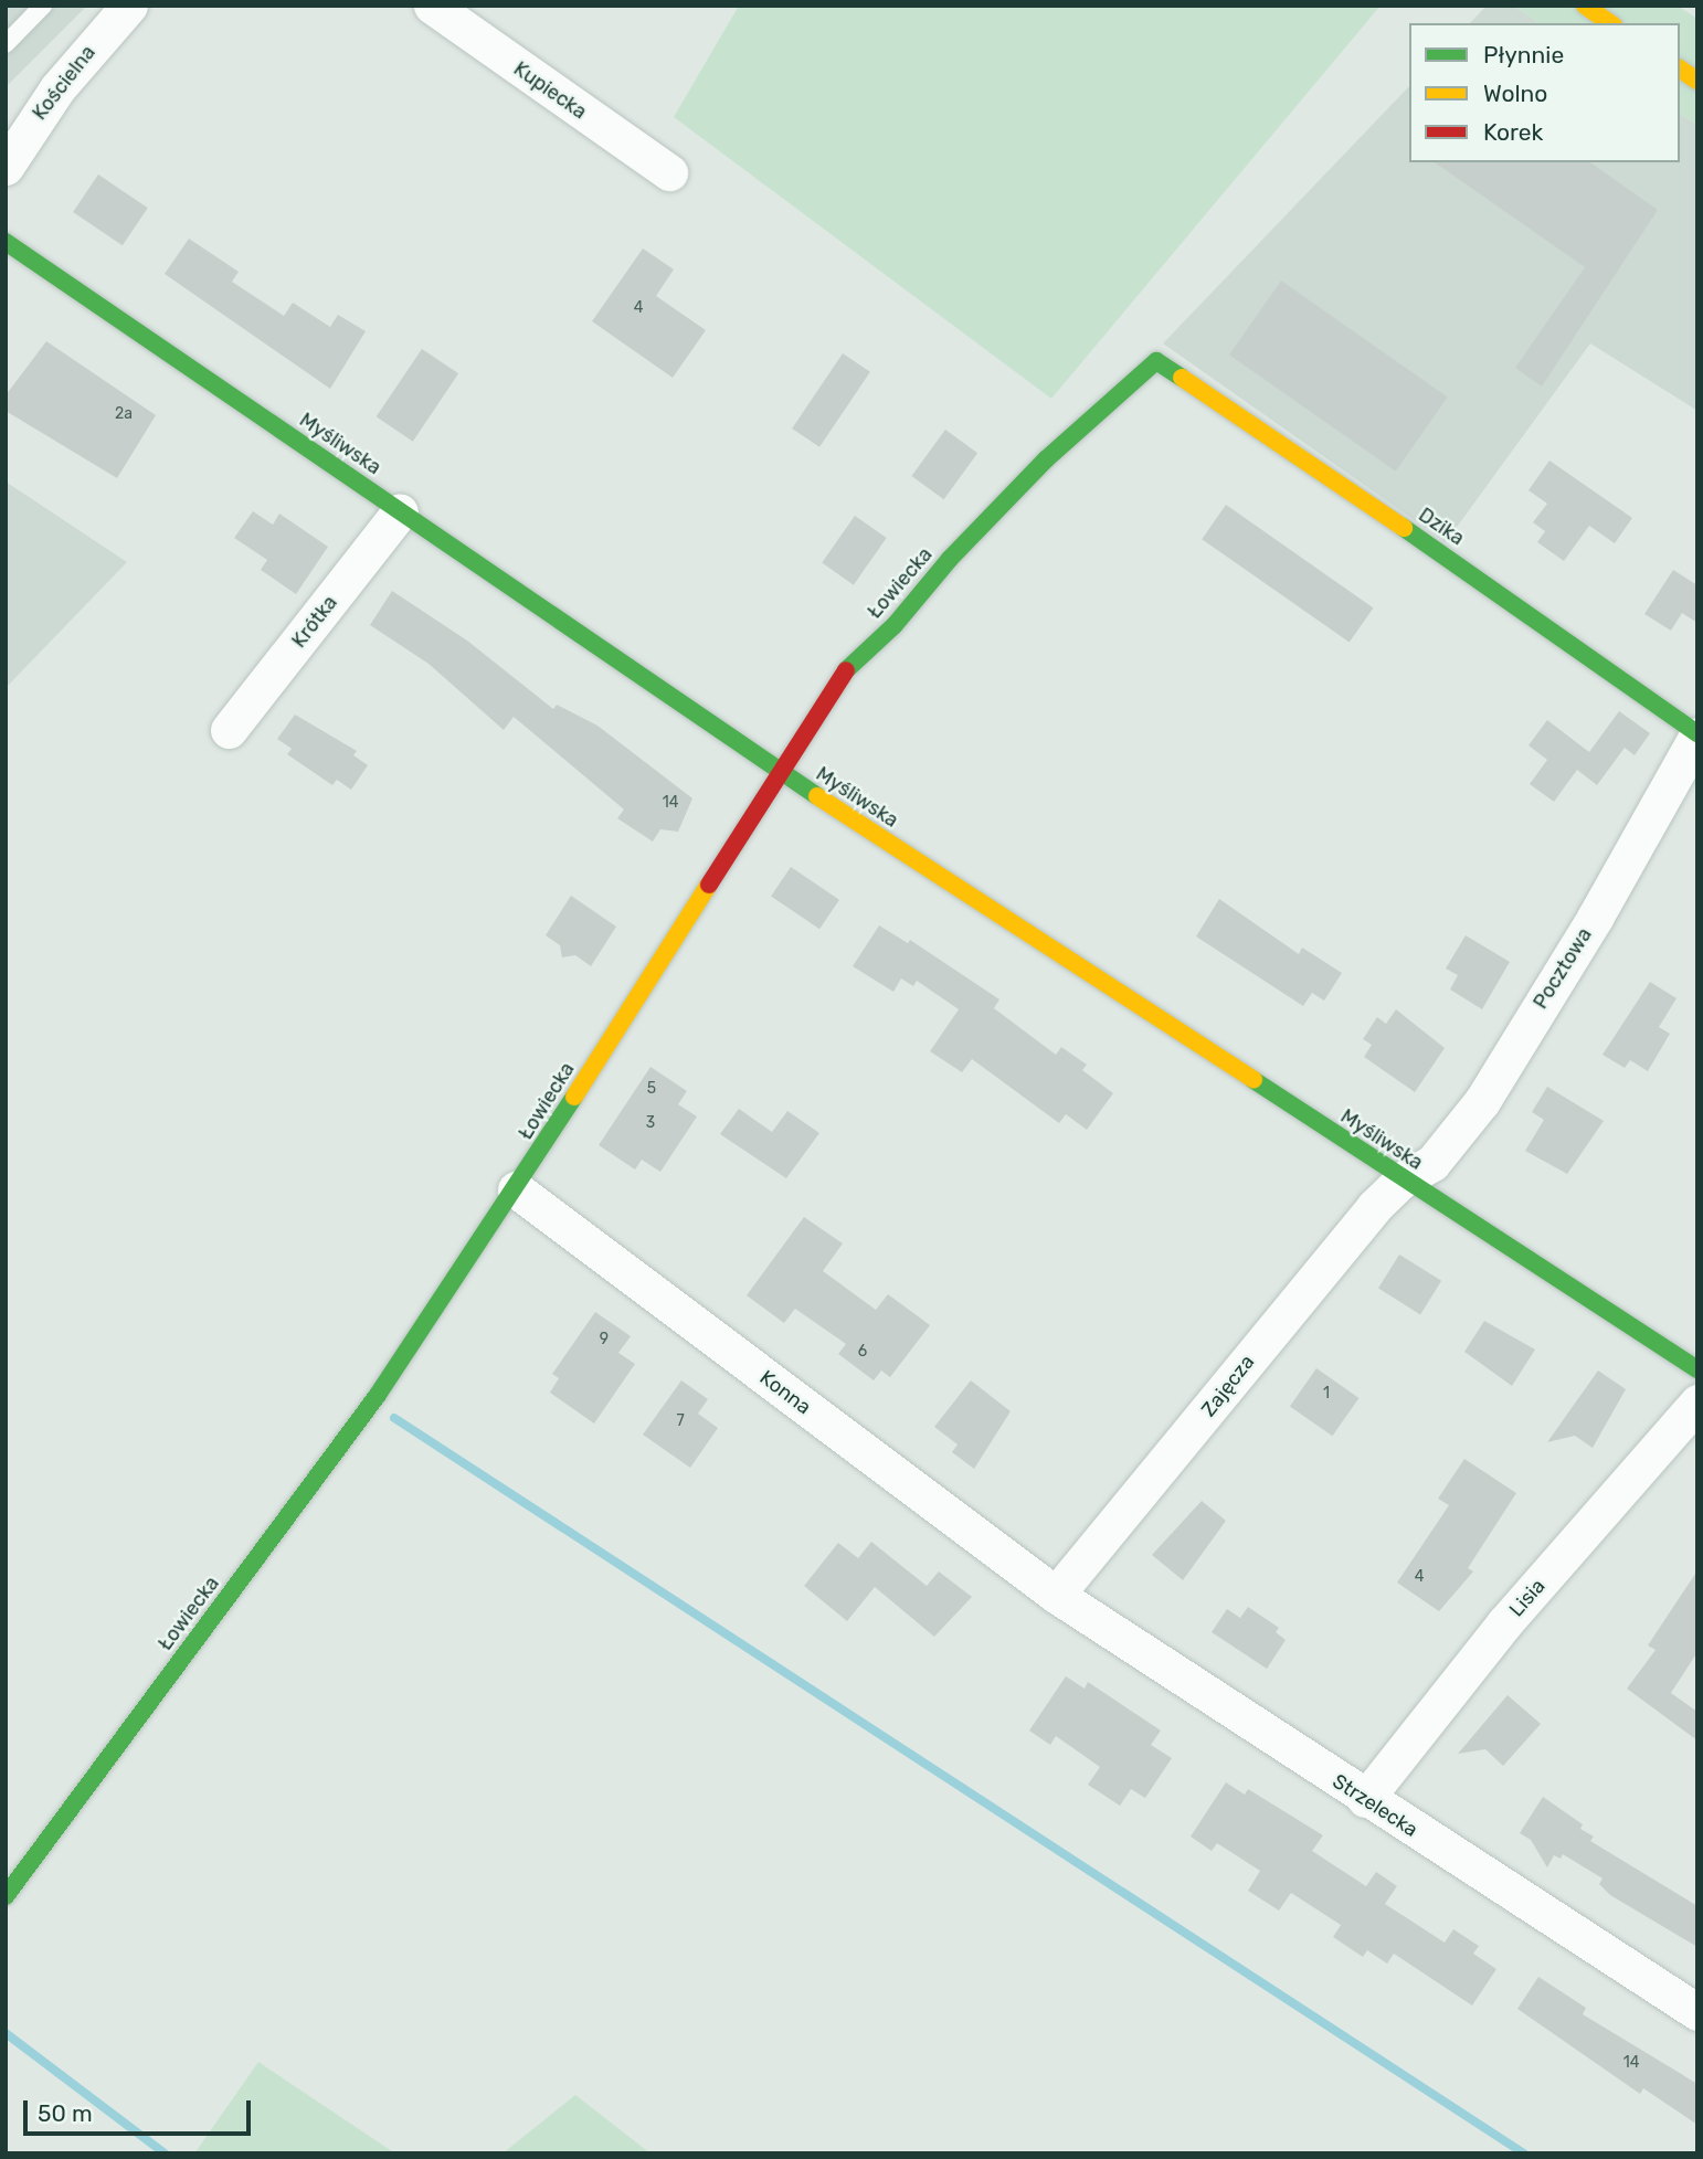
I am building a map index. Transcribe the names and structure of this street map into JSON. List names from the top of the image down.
{
  "streets": {
    "street": [
      "Kościelna",
      "Kupiecka",
      "Myśliwska",
      "Dzika",
      "Łowiecka",
      "Krótka",
      "Pocztowa",
      "Zajęcza",
      "Konna",
      "Lisia",
      "Strzelecka"
    ]
  },
  "crossings": [
    ["Myśliwska", "Łowiecka"],
    ["Myśliwska", "Krótka"],
    ["Myśliwska", "Pocztowa"],
    ["Myśliwska", "Zajęcza"],
    ["Dzika", "Łowiecka"],
    ["Dzika", "Pocztowa"],
    ["Łowiecka", "Konna"],
    ["Pocztowa", "Zajęcza"],
    ["Zajęcza", "Konna"],
    ["Zajęcza", "Strzelecka"],
    ["Konna", "Strzelecka"],
    ["Lisia", "Strzelecka"]
  ],
  "house_numbers": [
    "4",
    "2a",
    "14",
    "5",
    "3",
    "9",
    "6",
    "1",
    "7",
    "4",
    "14"
  ],
  "legend": ["Płynnie", "Wolno", "Korek"],
  "scale_bar": "50 m"
}
